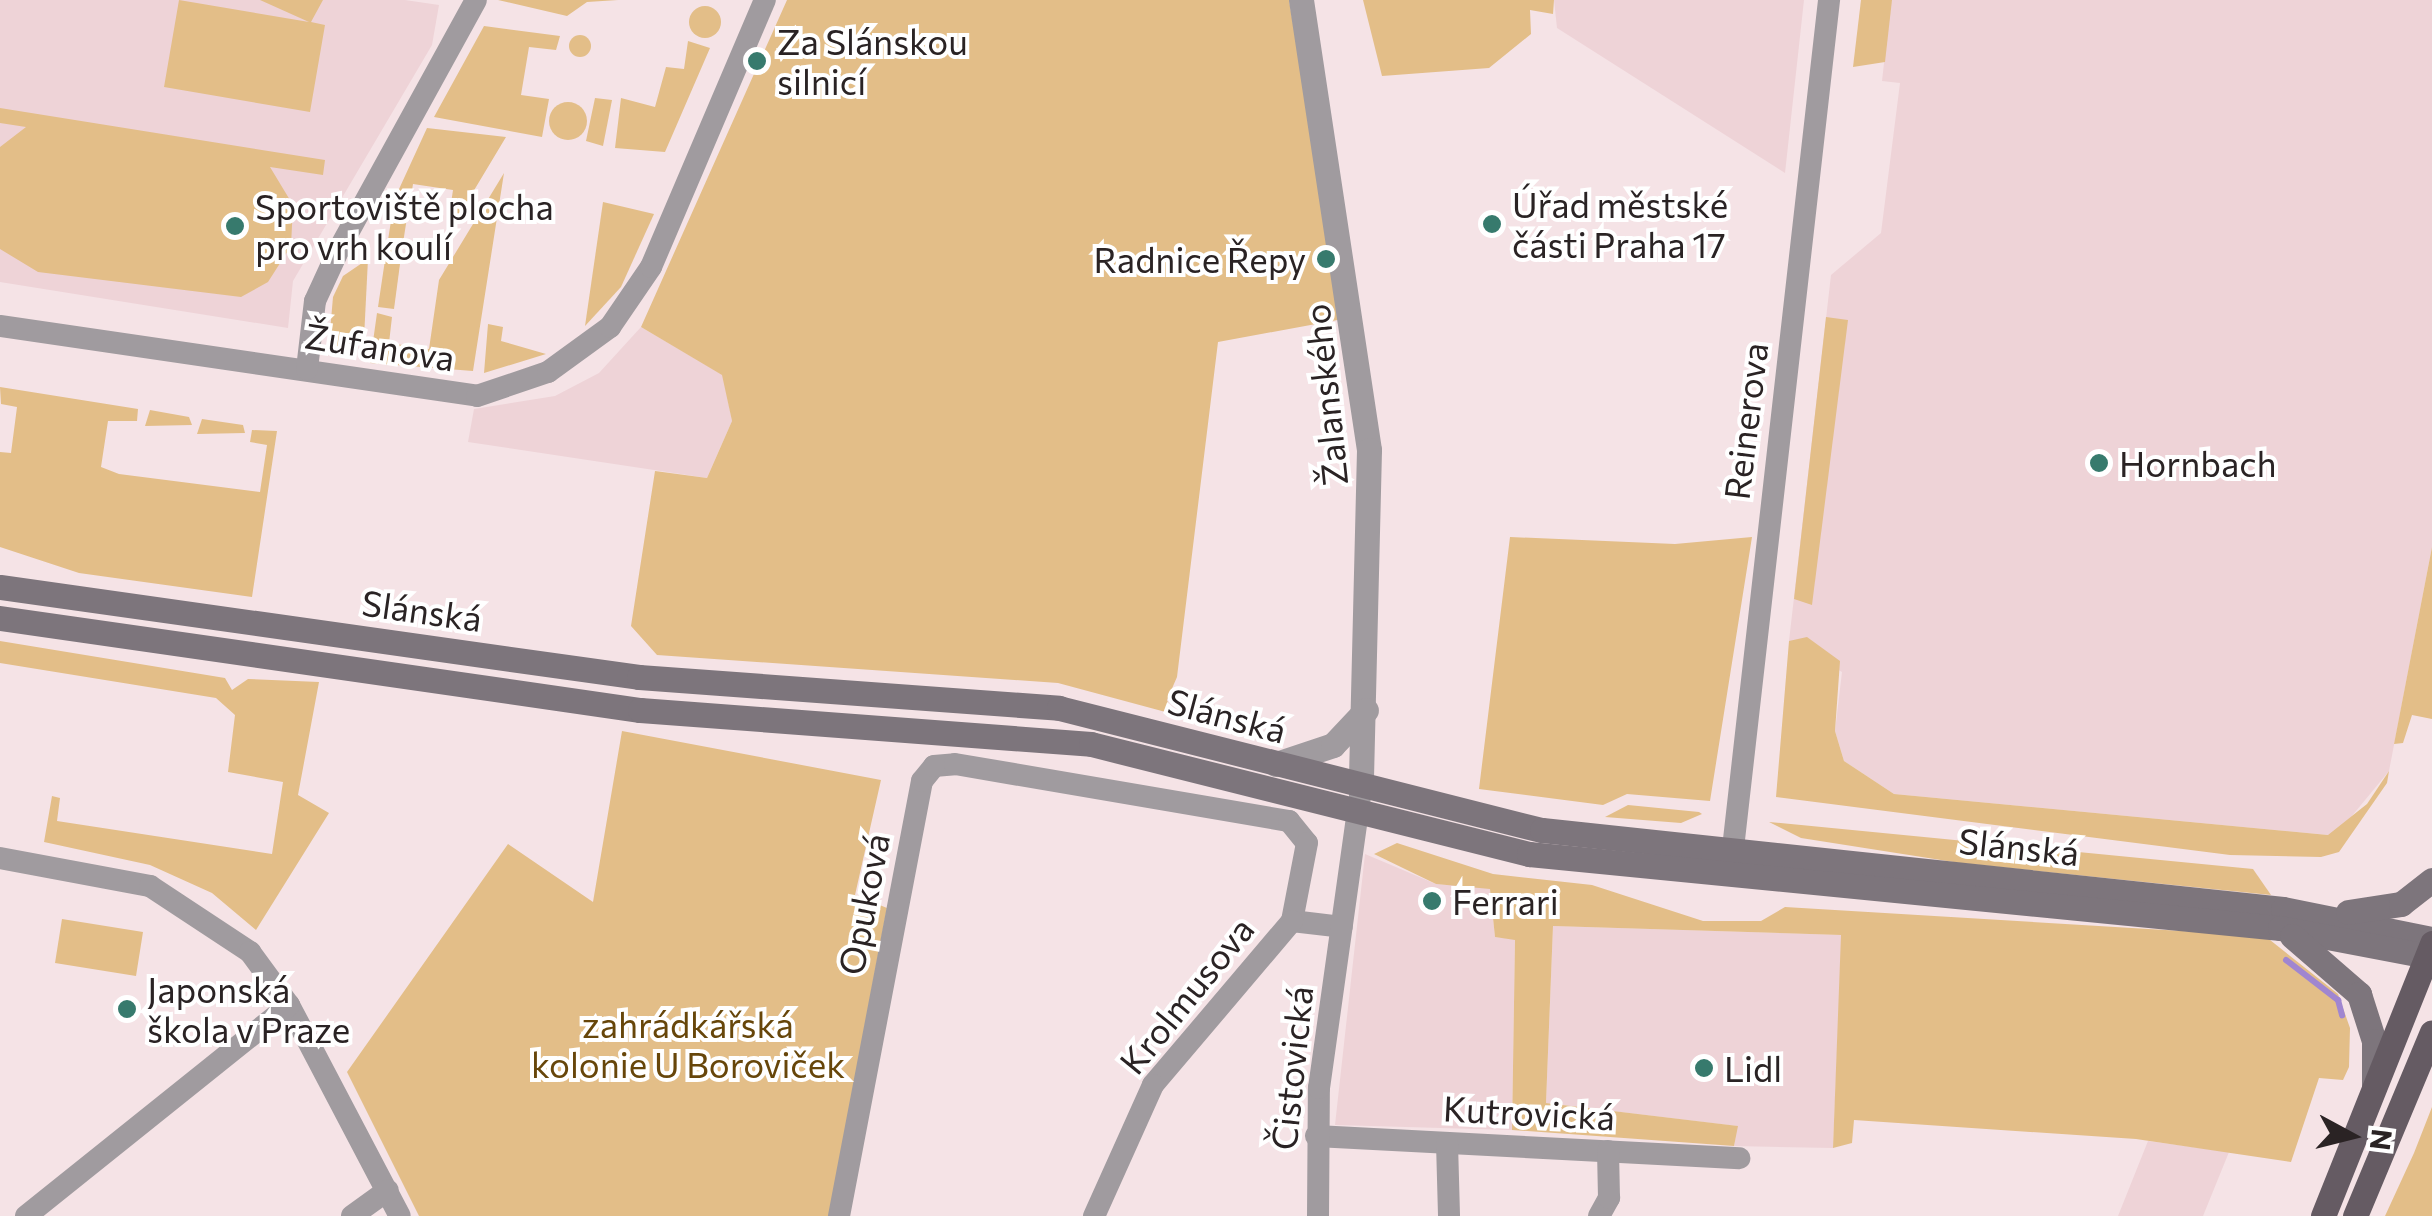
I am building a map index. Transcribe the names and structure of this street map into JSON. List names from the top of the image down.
{
  "streets": {
    "main road": ["Slánská"],
    "street": [
      "Žufanova",
      "Žalanského",
      "Reinerova",
      "Opuková",
      "Krolmusova",
      "Čistovická",
      "Kutrovická"
    ]
  },
  "crossings": [
    ["Žalanského", "Slánská"],
    ["Žalanského", "Čistovická"],
    ["Reinerova", "Slánská"],
    ["Slánská", "Čistovická"],
    ["Opuková", "Krolmusova"],
    ["Čistovická", "Kutrovická"]
  ],
  "parks": ["zahrádkářská kolonie U Boroviček"],
  "places": [
    "Za Slánskou silnicí",
    "Úřad městské části Praha 17",
    "Sportoviště plocha pro vrh koulí",
    "Radnice Řepy",
    "Hornbach",
    "Ferrari",
    "Japonská škola v Praze",
    "Lidl"
  ],
  "north": "right"
}
